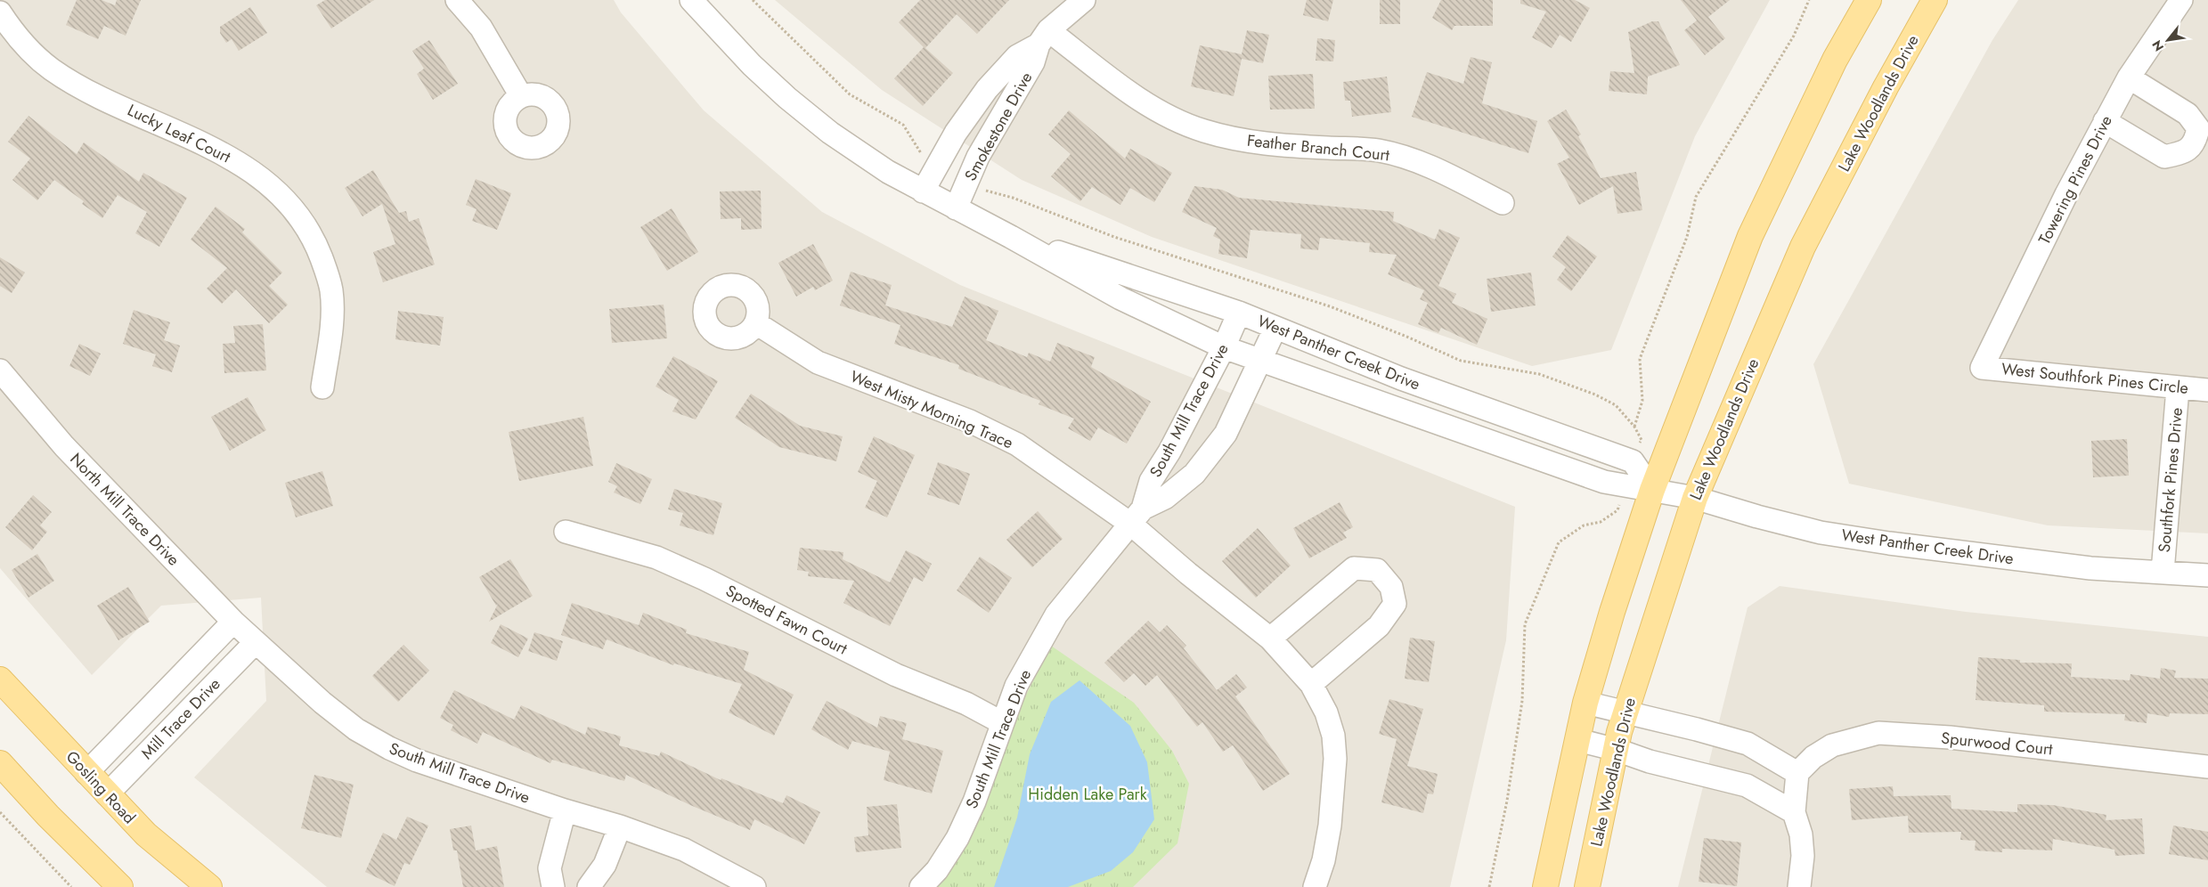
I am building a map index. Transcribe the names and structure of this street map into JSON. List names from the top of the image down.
{
  "streets": {
    "main road": ["Lake Woodlands Drive", "Gosling Road"],
    "street": [
      "Smokestone Drive",
      "Lucky Leaf Court",
      "Feather Branch Court",
      "Towering Pines Drive",
      "West Panther Creek Drive",
      "West Southfork Pines Circle",
      "West Misty Morning Trace",
      "South Mill Trace Drive",
      "Southfork Pines Drive",
      "North Mill Trace Drive",
      "Spotted Fawn Court",
      "Mill Trace Drive",
      "Spurwood Court"
    ]
  },
  "crossings": [
    ["Lake Woodlands Drive", "West Panther Creek Drive"],
    ["Smokestone Drive", "Feather Branch Court"],
    ["Smokestone Drive", "West Panther Creek Drive"],
    ["Towering Pines Drive", "West Southfork Pines Circle"],
    ["West Panther Creek Drive", "South Mill Trace Drive"],
    ["West Panther Creek Drive", "Southfork Pines Drive"],
    ["West Southfork Pines Circle", "Southfork Pines Drive"],
    ["West Misty Morning Trace", "South Mill Trace Drive"],
    ["South Mill Trace Drive", "North Mill Trace Drive"],
    ["South Mill Trace Drive", "Spotted Fawn Court"],
    ["South Mill Trace Drive", "Mill Trace Drive"],
    ["North Mill Trace Drive", "Mill Trace Drive"],
    ["Mill Trace Drive", "Gosling Road"]
  ],
  "parks": ["Hidden Lake Park"],
  "north": "bottom left"
}
